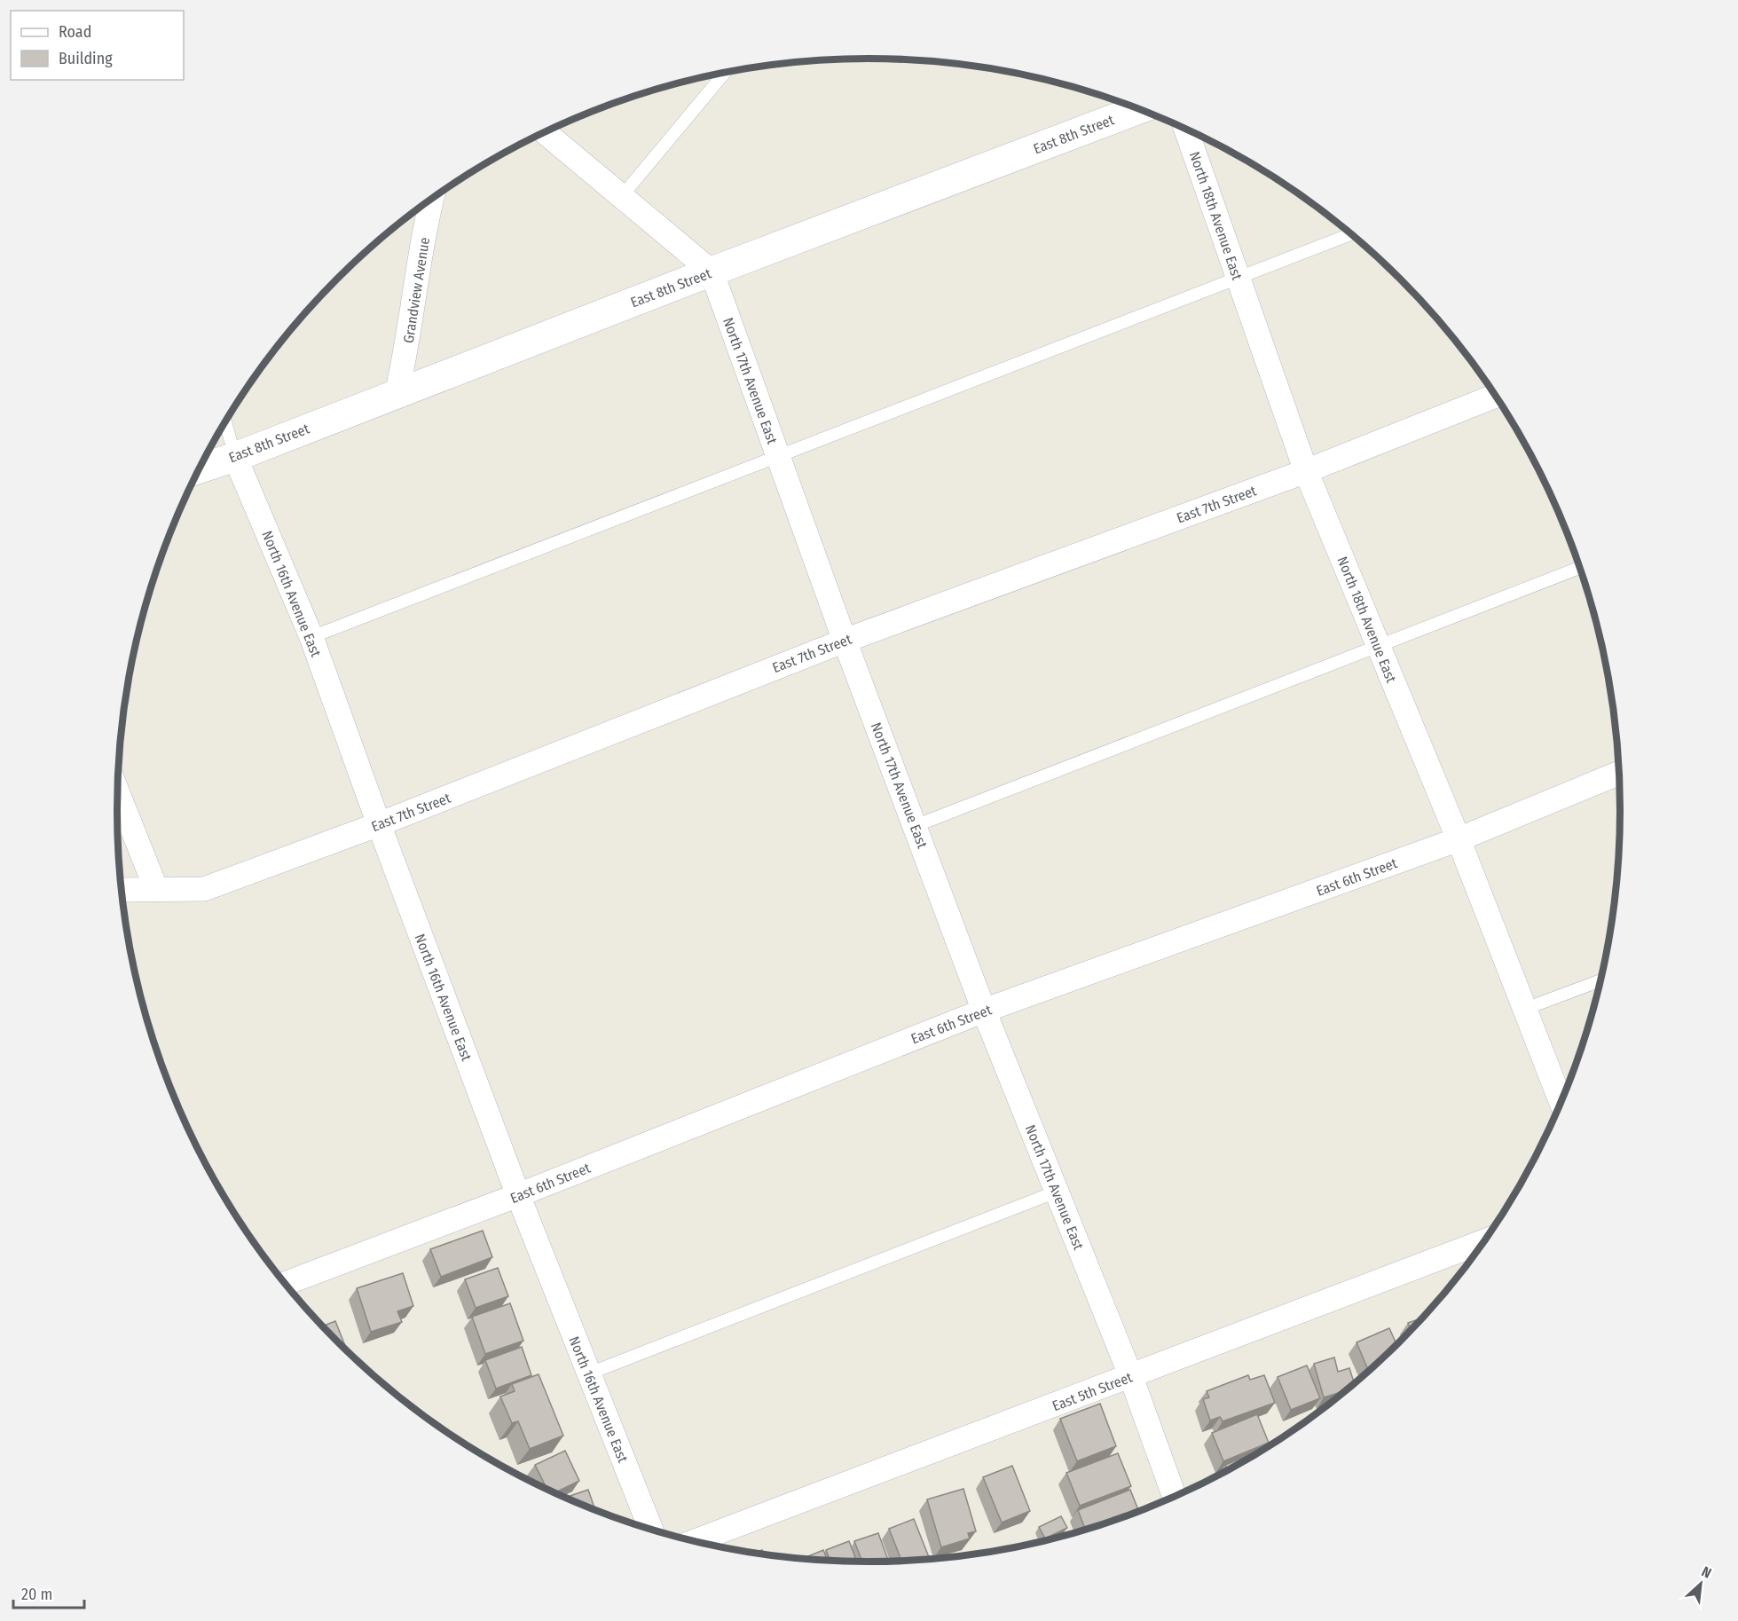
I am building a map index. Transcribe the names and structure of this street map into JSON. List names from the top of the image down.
{
  "streets": {
    "street": [
      "East 8th Street",
      "North 18th Avenue East",
      "Grandview Avenue",
      "North 17th Avenue East",
      "East 7th Street",
      "North 16th Avenue East",
      "East 6th Street",
      "East 5th Street"
    ]
  },
  "crossings": [
    ["East 8th Street", "Grandview Avenue"],
    ["East 8th Street", "North 17th Avenue East"],
    ["East 8th Street", "North 16th Avenue East"],
    ["North 18th Avenue East", "East 7th Street"],
    ["North 18th Avenue East", "East 6th Street"],
    ["North 17th Avenue East", "East 7th Street"],
    ["North 17th Avenue East", "East 6th Street"],
    ["North 17th Avenue East", "East 5th Street"],
    ["East 7th Street", "North 16th Avenue East"],
    ["North 16th Avenue East", "East 6th Street"]
  ],
  "legend": ["Road", "Building"],
  "scale_bar": "20 m",
  "north": "top right"
}
